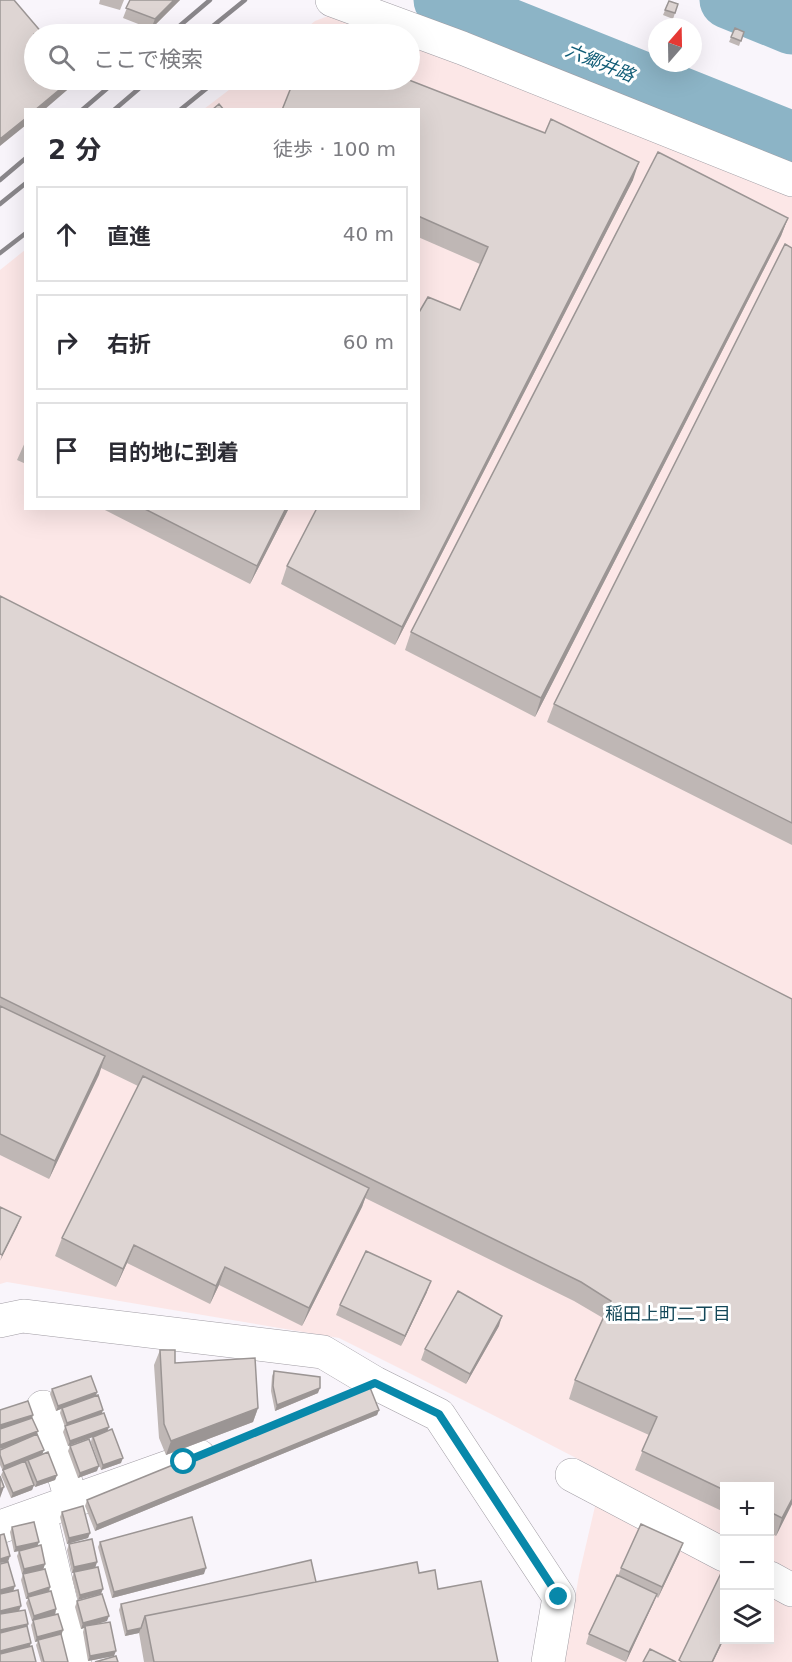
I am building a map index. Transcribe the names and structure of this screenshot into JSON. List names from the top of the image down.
{
  "districts": ["稲田上町二丁目"],
  "water": ["六郷井路"],
  "north": "top",
  "page": {
    "search": "ここで検索",
    "heading": ["2 分", "徒歩 · 100 m"],
    "list": [
      ["直進", "40 m"],
      ["右折", "60 m"],
      "目的地に到着"
    ],
    "map_buttons": ["+", "−"]
  }
}
